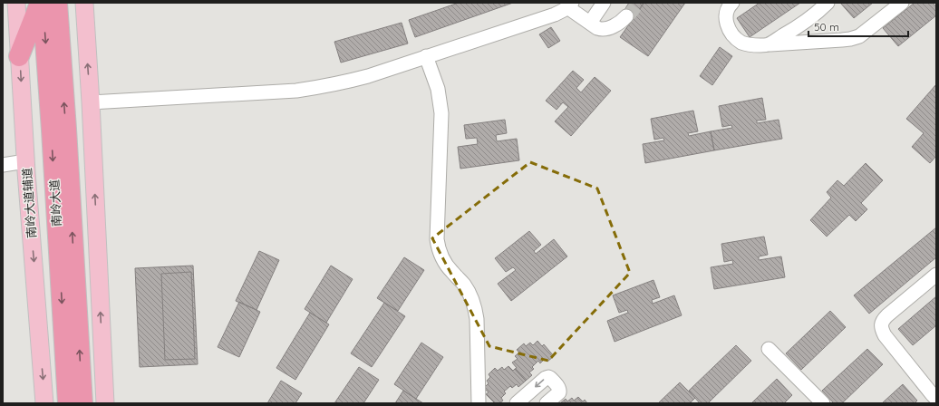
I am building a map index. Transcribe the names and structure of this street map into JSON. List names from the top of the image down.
{
  "streets": {
    "highway": ["南岭大道"],
    "main road": ["南岭大道辅道"]
  },
  "scale_bar": "50 m"
}
